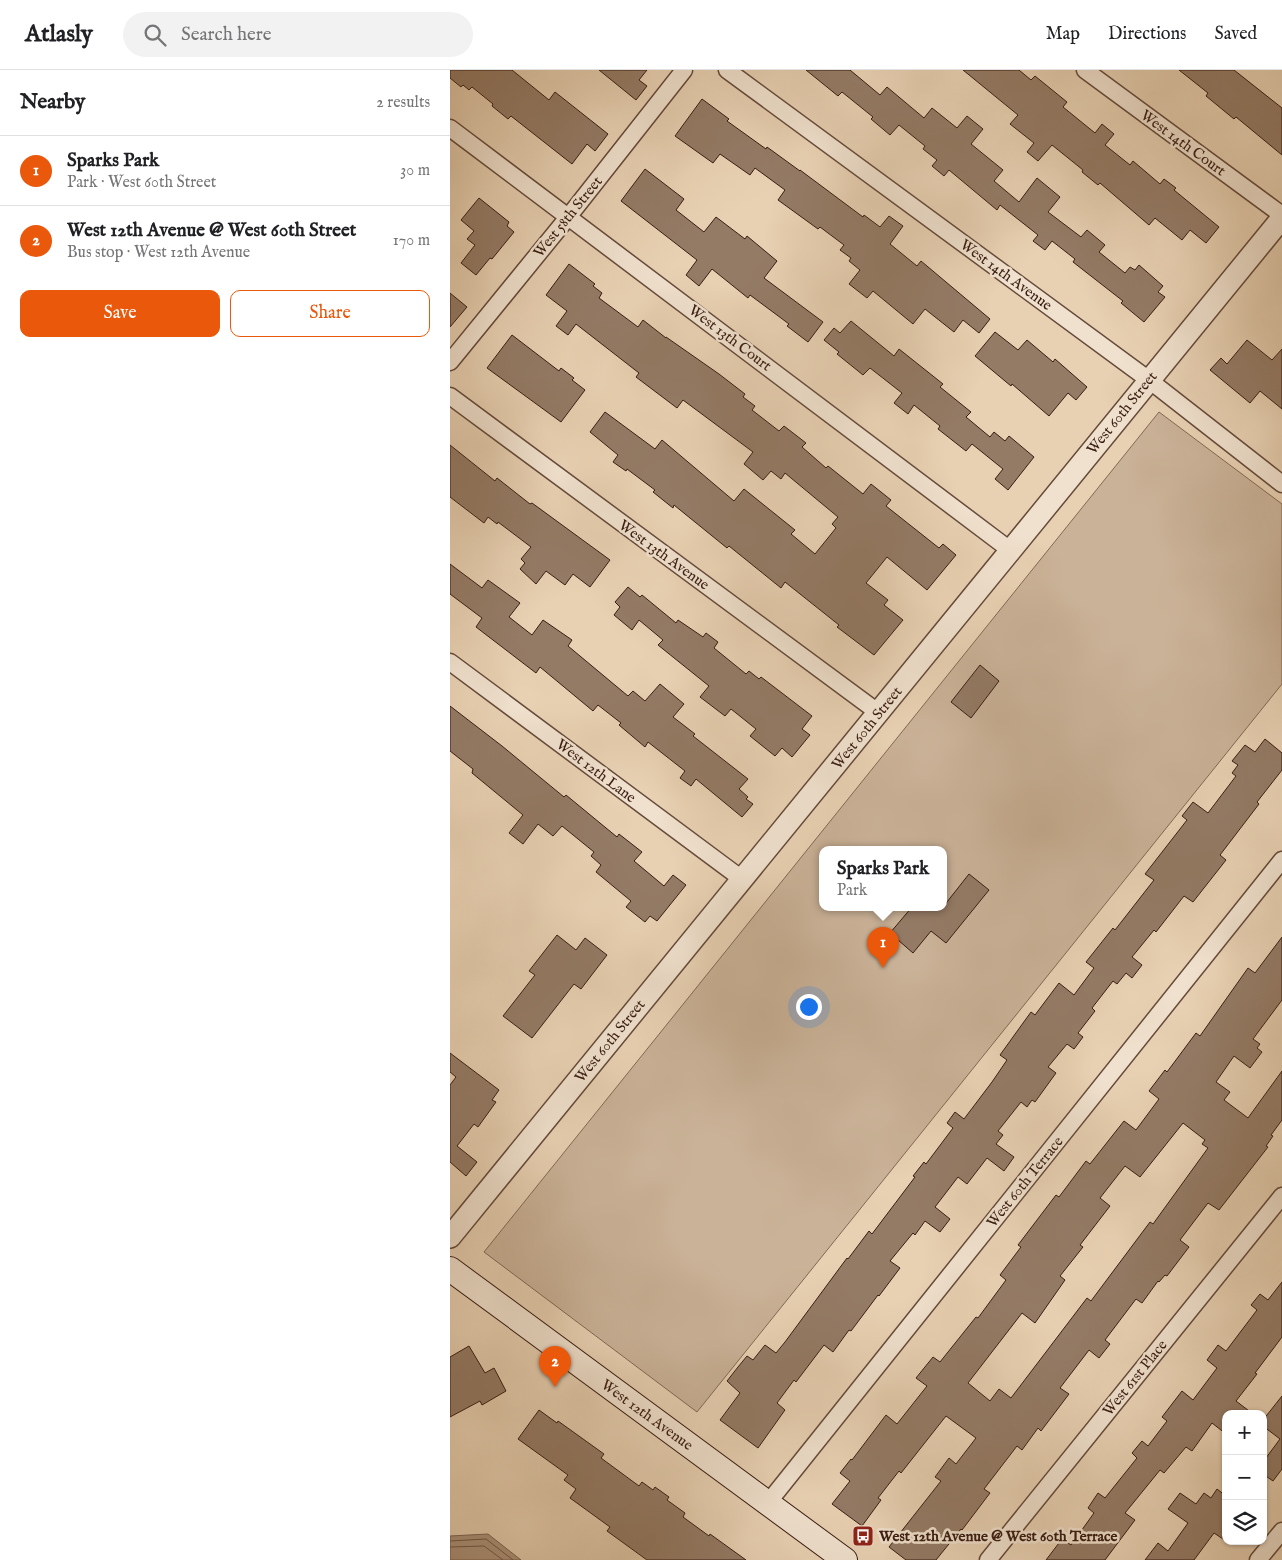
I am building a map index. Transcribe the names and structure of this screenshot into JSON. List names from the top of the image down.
{
  "streets": {
    "main road": ["West 12th Avenue"],
    "street": [
      "West 14th Court",
      "West 58th Street",
      "West 14th Avenue",
      "West 13th Court",
      "West 60th Street",
      "West 13th Avenue",
      "West 12th Lane",
      "West 60th Terrace",
      "West 61st Place"
    ]
  },
  "crossings": [
    ["West 14th Court", "West 60th Street"],
    ["West 58th Street", "West 13th Court"],
    ["West 14th Avenue", "West 60th Street"],
    ["West 13th Court", "West 60th Street"],
    ["West 60th Street", "West 13th Avenue"],
    ["West 60th Street", "West 12th Lane"],
    ["West 60th Terrace", "West 12th Avenue"]
  ],
  "places": {
    "bus stop": ["West 12th Avenue @ West 60th Terrace"]
  },
  "page": {
    "header": "Atlasly",
    "search": "Search here",
    "nav": ["Map", "Directions", "Saved"],
    "heading": ["Nearby", "2 results"],
    "list": [
      {
        "mark": "1",
        "name": "Sparks Park",
        "note": "Park · West 60th Street",
        "value": "30 m"
      },
      {
        "mark": "2",
        "name": "West 12th Avenue @ West 60th Street",
        "note": "Bus stop · West 12th Avenue",
        "value": "170 m"
      }
    ],
    "buttons": ["Save", "Share"],
    "popup": ["Sparks Park", "Park"],
    "pins": ["1", "2"],
    "map_buttons": ["+", "−"]
  }
}
